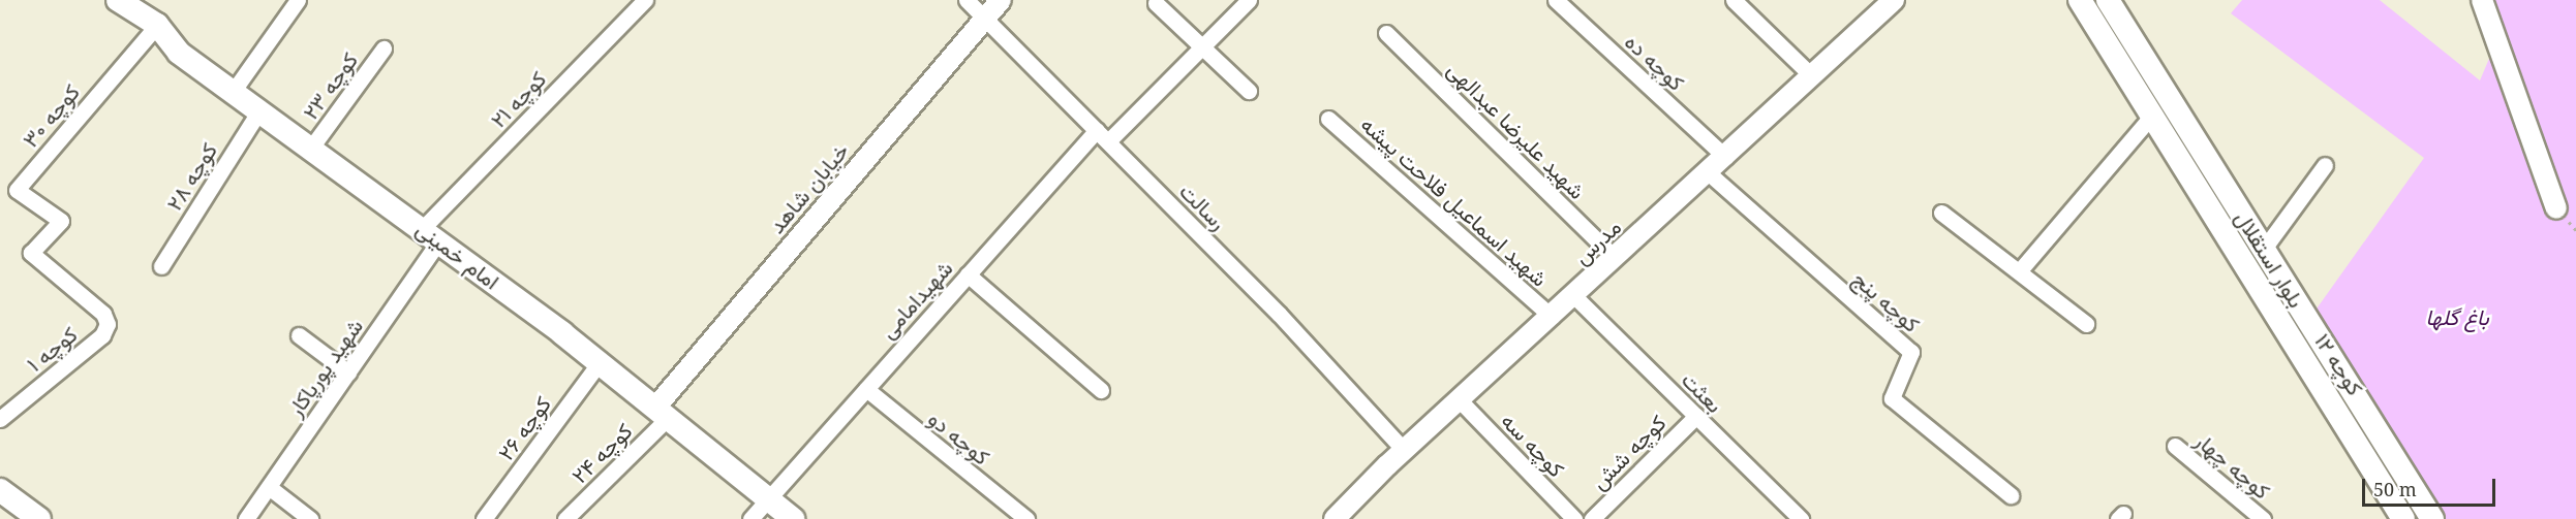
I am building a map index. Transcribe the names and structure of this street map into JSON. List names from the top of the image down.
{
  "streets": {
    "main road": ["امام خمینی", "بلوار استقلال"],
    "street": [
      "کوچه ده",
      "کوچه ۲۳",
      "کوچه ۲۱",
      "کوچه ۳۰",
      "شهید علیرضا عبدالهی",
      "کوچه ۲۸",
      "خیابان شاهد",
      "شهید اسماعیل فلاحت پیشه",
      "رسالت",
      "مدرس",
      "شهیدامامی",
      "کوچه پنج",
      "کوچه ۱",
      "کوچه ۱۲",
      "شهید پورپاکار",
      "بعثت",
      "کوچه ۲۶",
      "کوچه دو",
      "کوچه سه",
      "کوچه شش",
      "کوچه ۲۴",
      "کوچه چهار"
    ]
  },
  "crossings": [
    ["کوچه ده", "مدرس"],
    ["کوچه ۲۳", "امام خمینی"],
    ["کوچه ۲۱", "امام خمینی"],
    ["کوچه ۲۱", "شهید پورپاکار"],
    ["کوچه ۳۰", "امام خمینی"],
    ["کوچه ۳۰", "کوچه ۱"],
    ["شهید علیرضا عبدالهی", "مدرس"],
    ["کوچه ۲۸", "امام خمینی"],
    ["خیابان شاهد", "رسالت"],
    ["خیابان شاهد", "امام خمینی"],
    ["خیابان شاهد", "کوچه ۲۴"],
    ["شهید اسماعیل فلاحت پیشه", "مدرس"],
    ["رسالت", "مدرس"],
    ["رسالت", "شهیدامامی"],
    ["مدرس", "کوچه پنج"],
    ["مدرس", "بعثت"],
    ["مدرس", "کوچه سه"],
    ["امام خمینی", "شهیدامامی"],
    ["امام خمینی", "شهید پورپاکار"],
    ["امام خمینی", "کوچه ۲۶"],
    ["امام خمینی", "کوچه ۲۴"],
    ["بلوار استقلال", "کوچه ۱۲"],
    ["شهیدامامی", "کوچه دو"],
    ["بعثت", "کوچه شش"]
  ],
  "parks": ["باغ گلها"],
  "scale_bar": "50 m"
}
